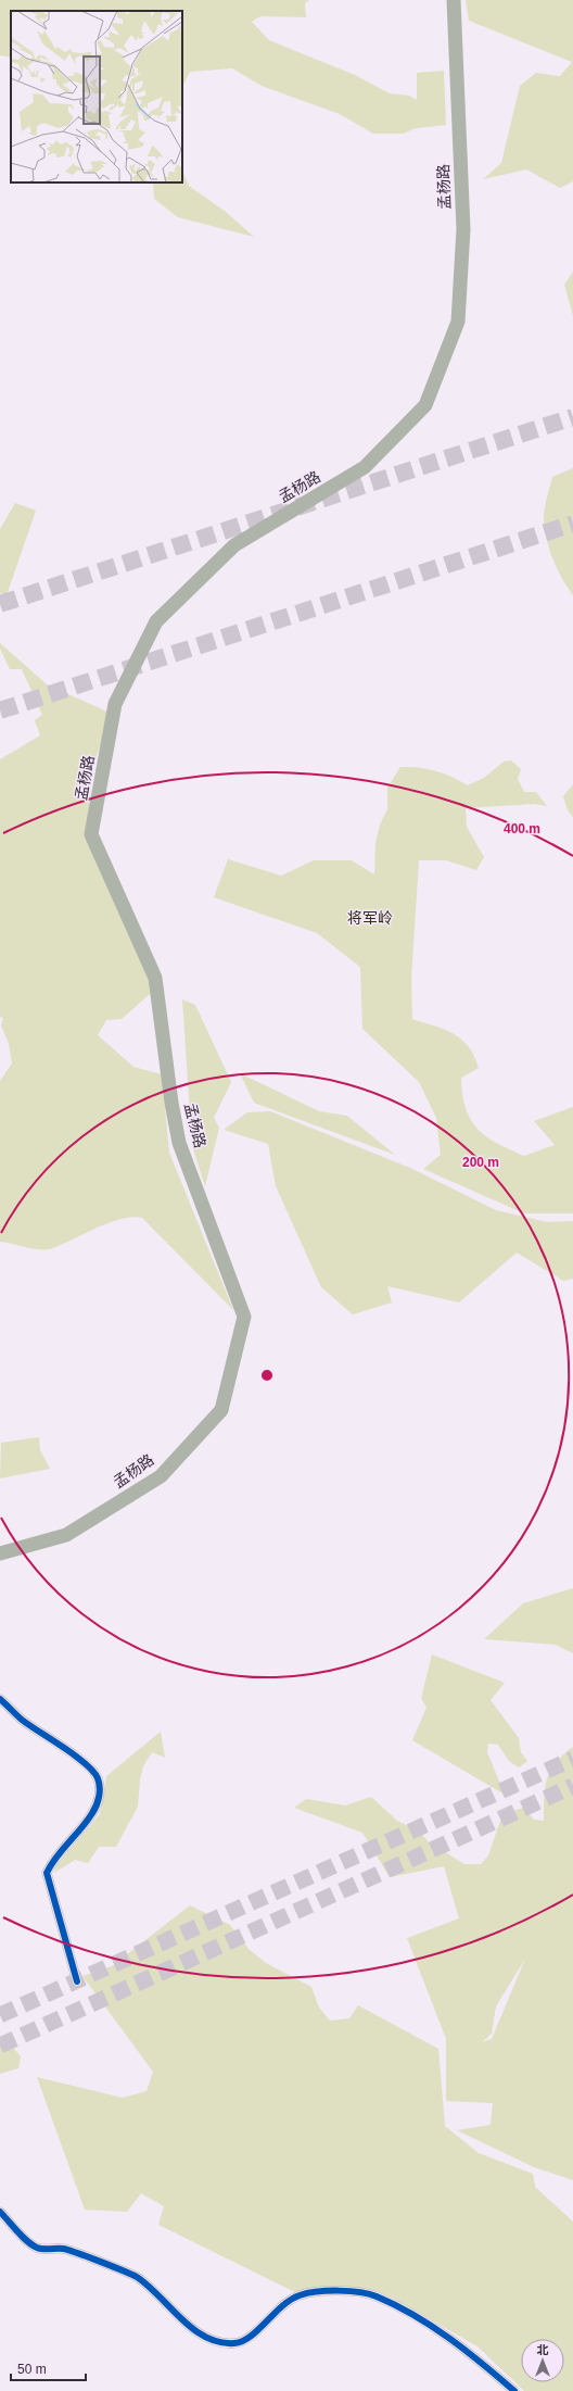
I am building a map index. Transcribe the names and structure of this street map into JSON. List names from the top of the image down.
{
  "streets": {
    "main road": ["孟杨路"]
  },
  "parks": ["将军岭"],
  "scale_bar": "50 m",
  "north": "top",
  "rings": ["400 m", "200 m"]
}
